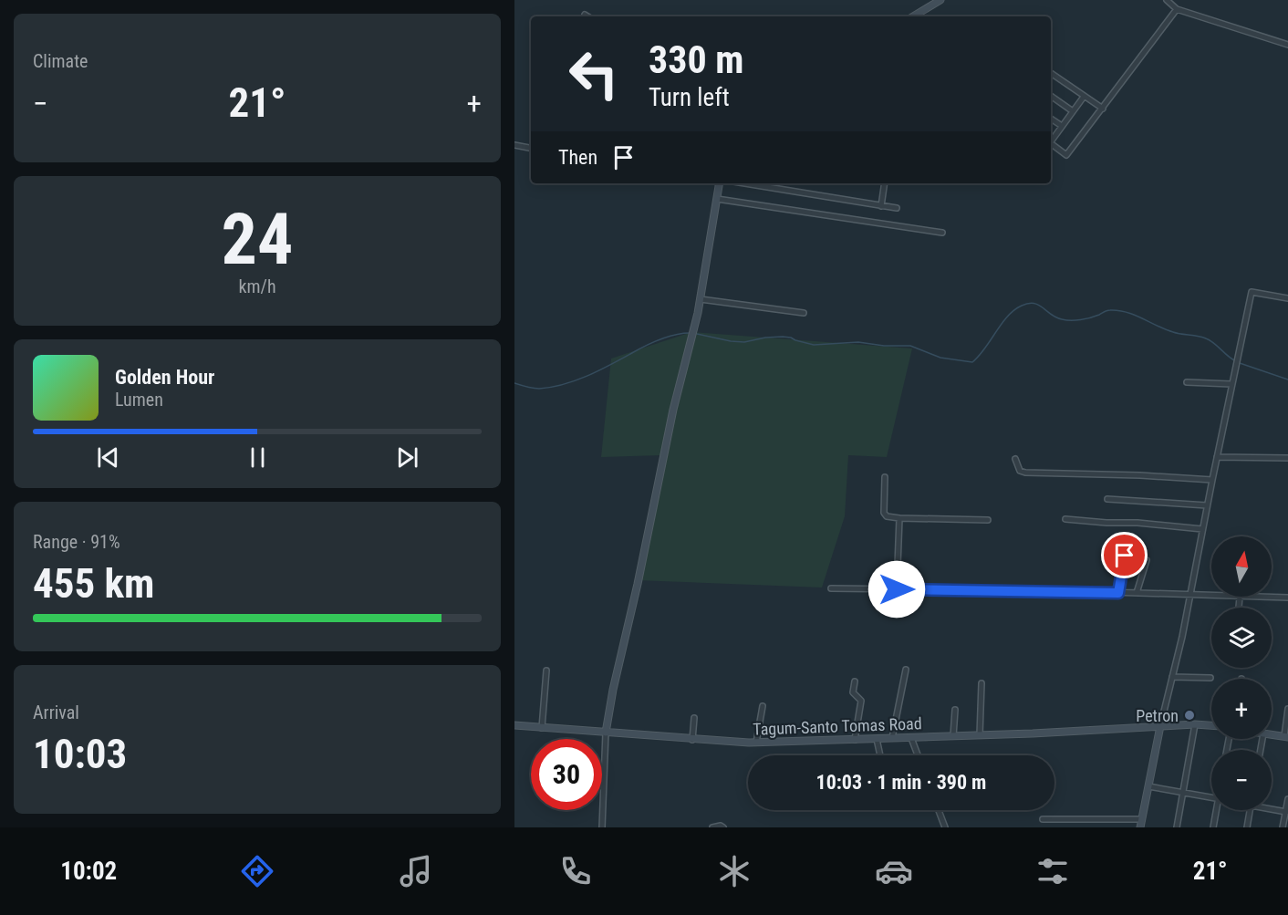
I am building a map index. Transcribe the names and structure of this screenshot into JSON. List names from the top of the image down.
{
  "streets": {
    "main road": ["Tagum-Santo Tomas Road"]
  },
  "places": ["Petron"],
  "north": "top",
  "page": {
    "tile": [
      "Climate",
      ["24", "km/h"],
      ["Range · 91%", "455 km"],
      ["Arrival", "10:03"]
    ],
    "turn": ["330 m", "Turn left"],
    "heat": ["−", "21°", "+"],
    "then": "Then",
    "song": ["Golden Hour", "Lumen"],
    "map_buttons": ["+", "−"],
    "limit": "30",
    "trip": "10:03 · 1 min · 390 m",
    "tabs": ["10:02", "21°"]
  }
}
